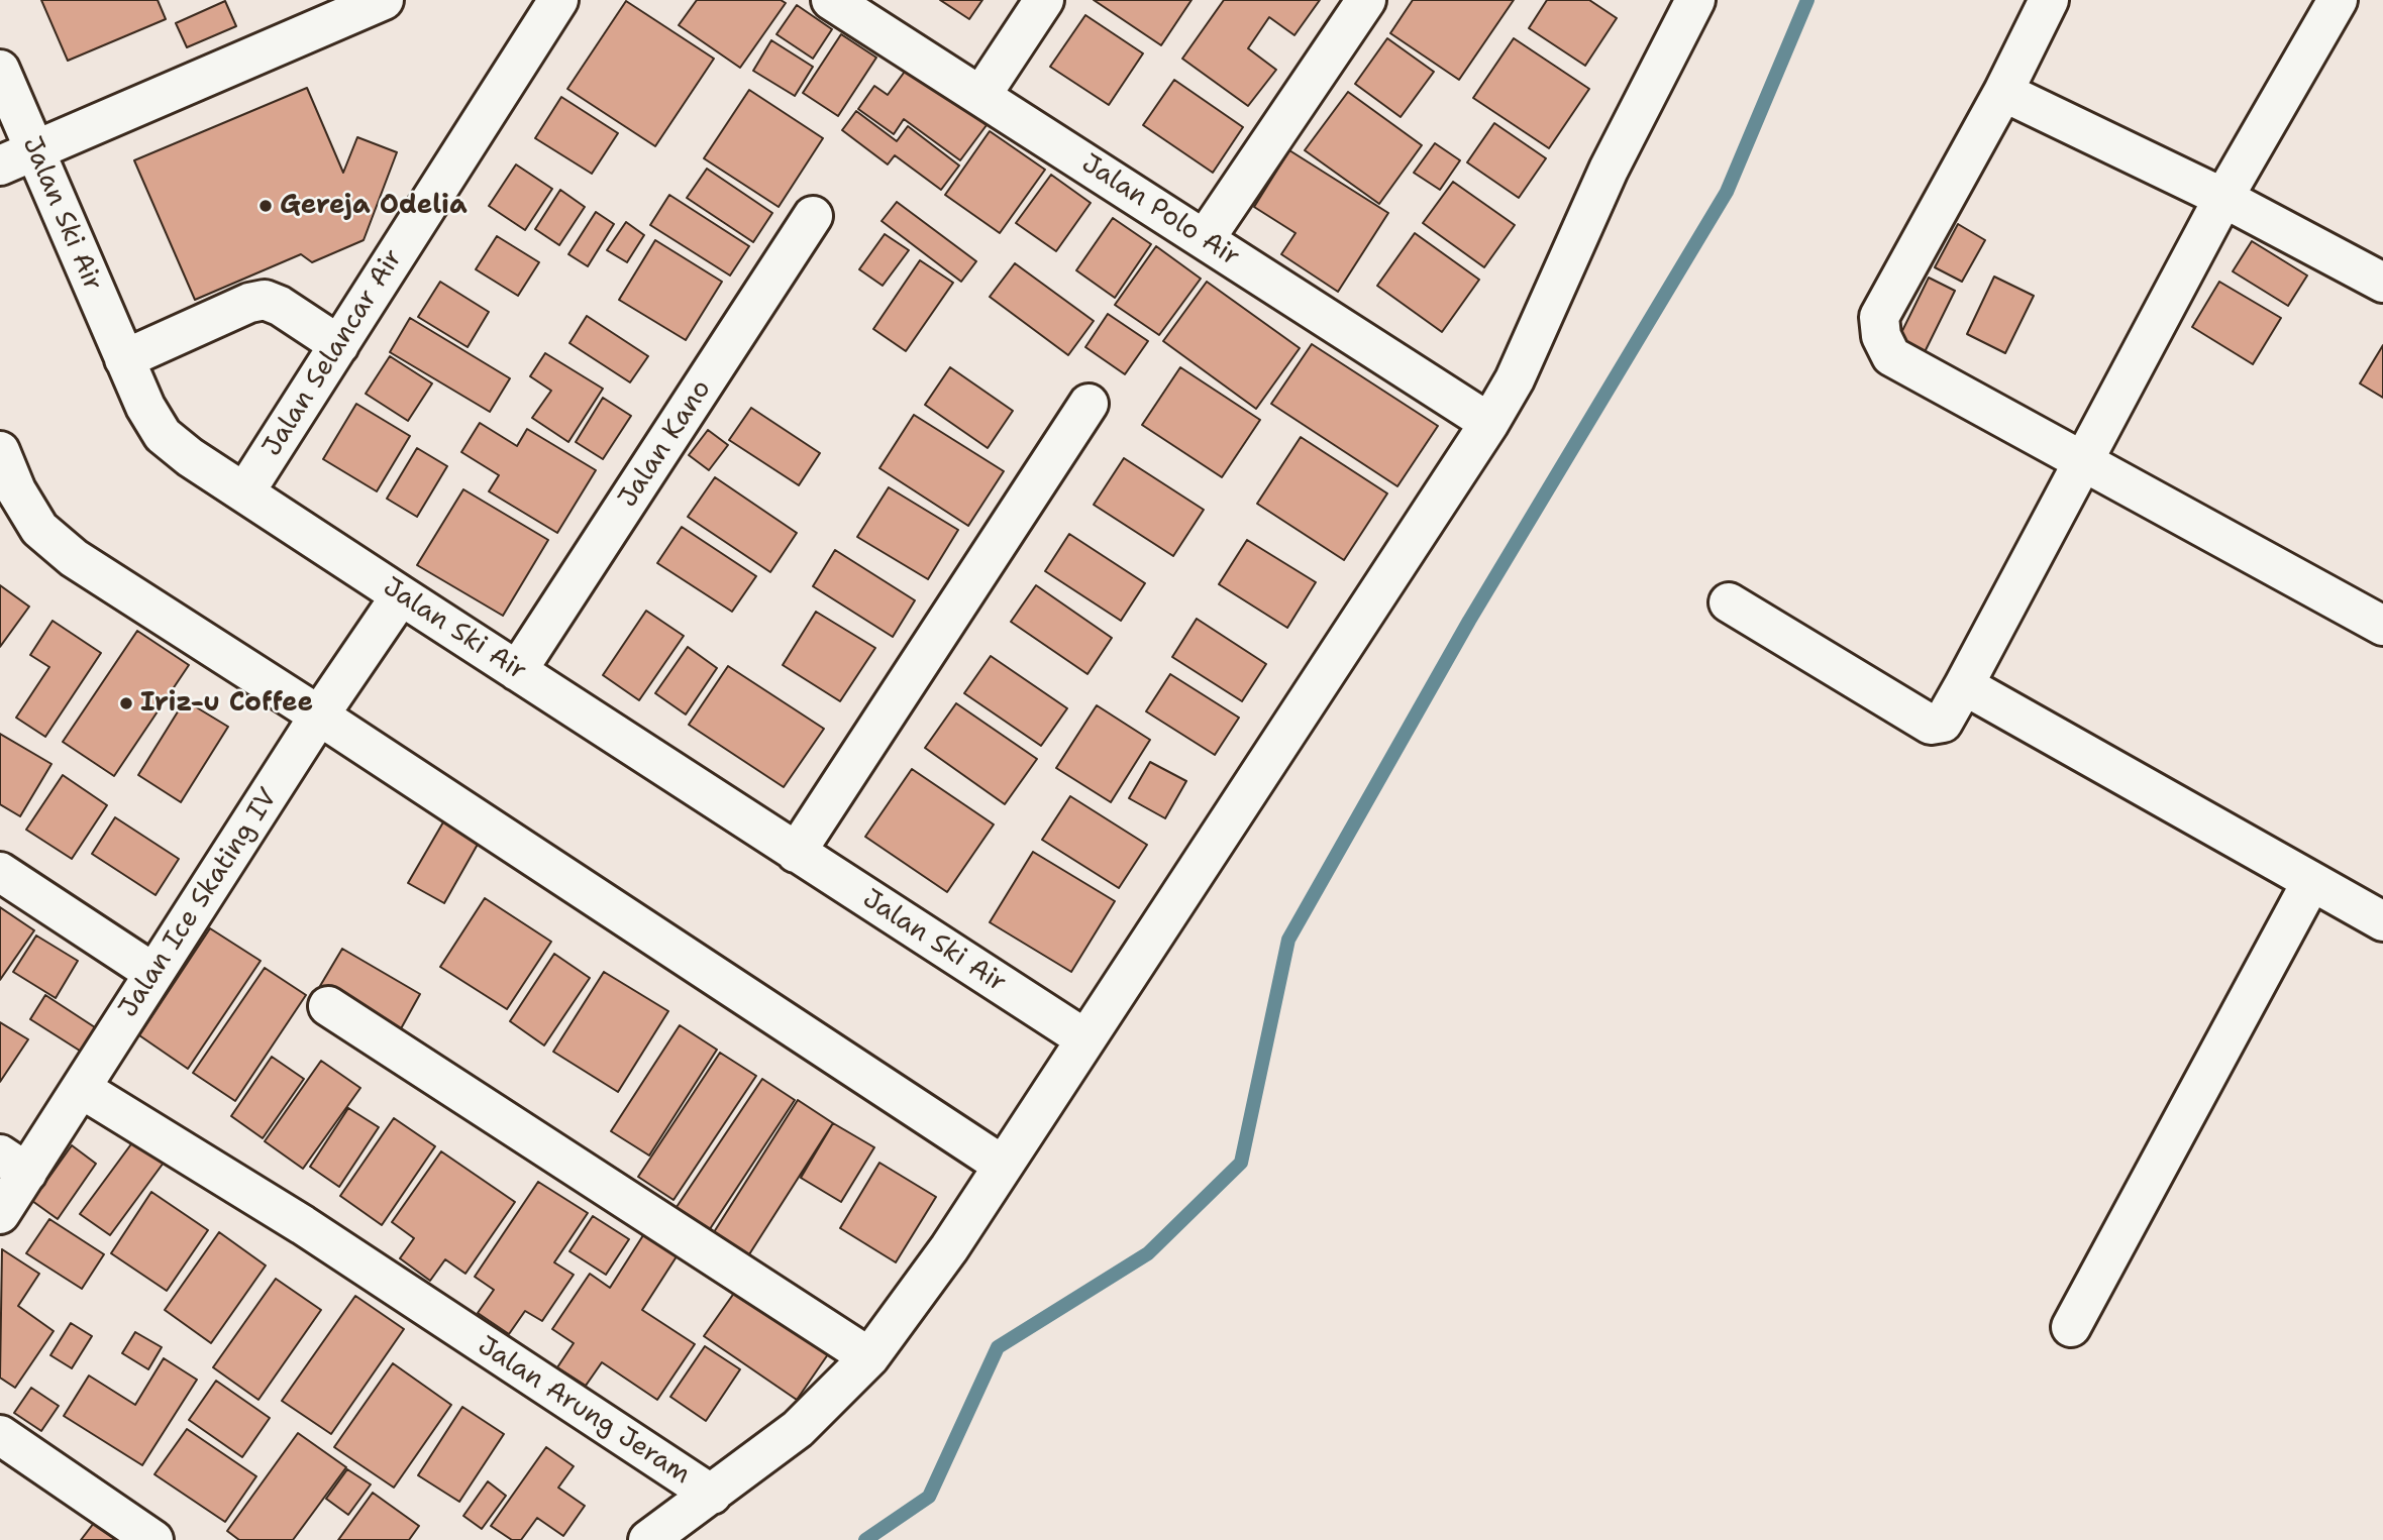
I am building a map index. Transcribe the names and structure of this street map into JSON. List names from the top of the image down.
{
  "streets": {
    "street": [
      "Jalan Polo Air",
      "Jalan Ski Air",
      "Jalan Selancar Air",
      "Jalan Kano",
      "Jalan Ice Skating IV",
      "Jalan Arung Jeram"
    ]
  },
  "crossings": [
    ["Jalan Polo Air", "Jalan Arung Jeram"],
    ["Jalan Ski Air", "Jalan Selancar Air"],
    ["Jalan Ski Air", "Jalan Kano"],
    ["Jalan Ski Air", "Jalan Ice Skating IV"],
    ["Jalan Ski Air", "Jalan Arung Jeram"],
    ["Jalan Ice Skating IV", "Jalan Arung Jeram"]
  ],
  "places": ["Gereja Odelia", "Iriz-u Coffee"]
}
